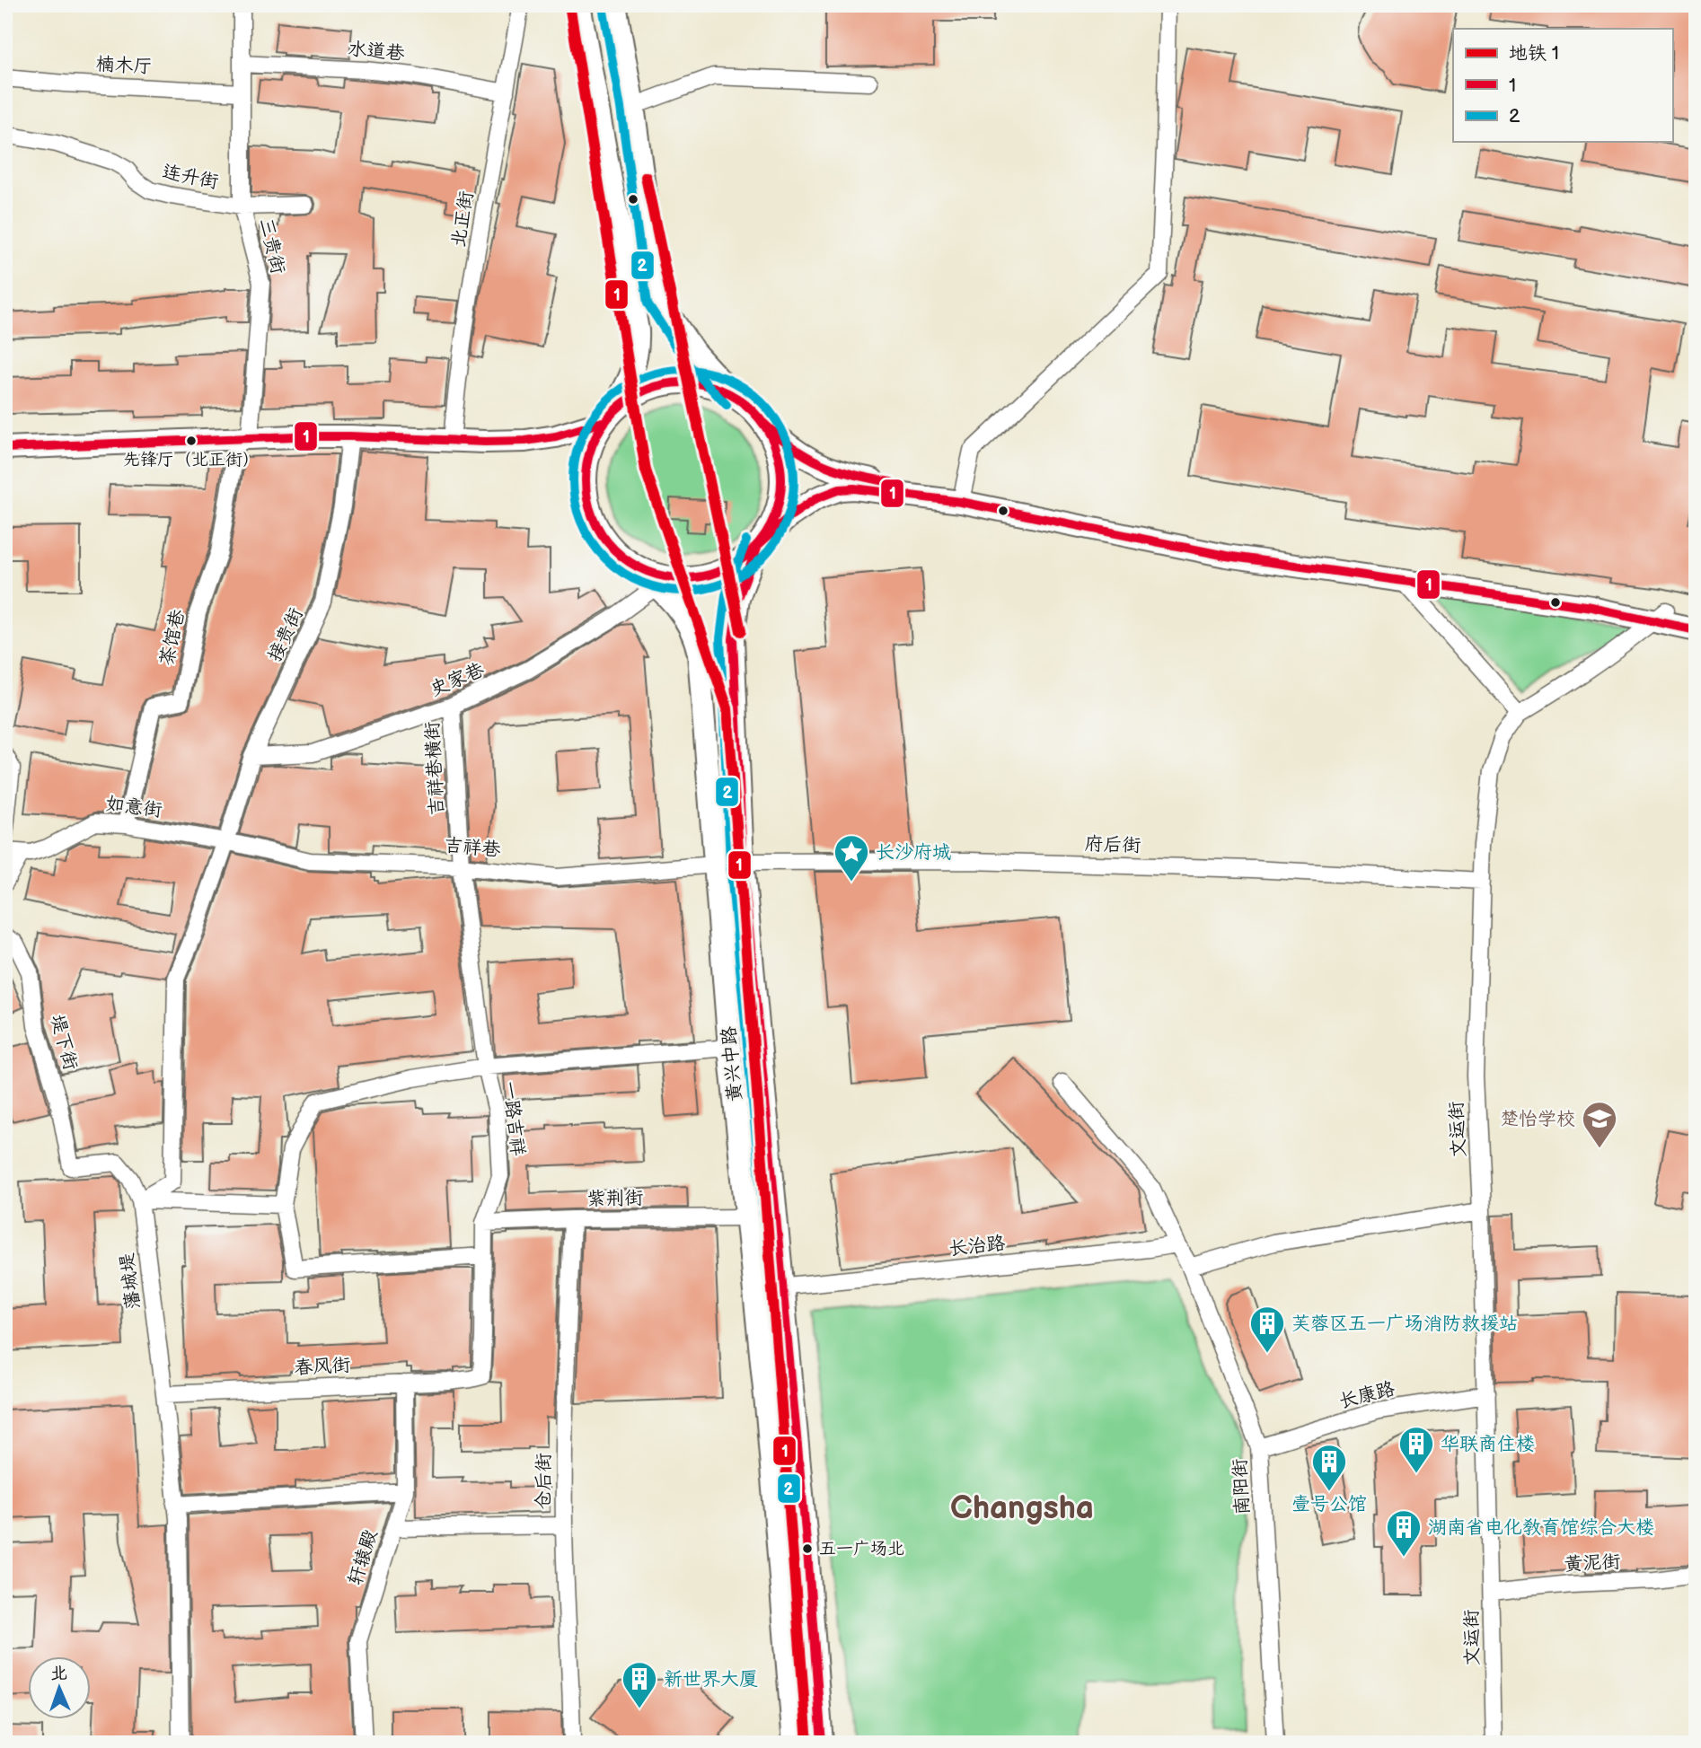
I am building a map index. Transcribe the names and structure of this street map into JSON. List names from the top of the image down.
{
  "streets": {
    "main road": ["黄兴中路"],
    "street": [
      "水道巷",
      "楠木厅",
      "连升街",
      "北正街",
      "三贵街",
      "接贵街",
      "茶馆巷",
      "史家巷",
      "吉祥巷横街",
      "如意街",
      "府后街",
      "吉祥巷",
      "堤下街",
      "一路吉祥",
      "文运街",
      "紫荆街",
      "长治路",
      "藩城堤",
      "春风街",
      "长康路",
      "仓后街",
      "南阳街",
      "轩辕殿",
      "黄泥街"
    ]
  },
  "crossings": [
    ["水道巷", "北正街"],
    ["水道巷", "三贵街"],
    ["楠木厅", "三贵街"],
    ["连升街", "三贵街"],
    ["三贵街", "茶馆巷"],
    ["接贵街", "史家巷"],
    ["接贵街", "如意街"],
    ["接贵街", "吉祥巷"],
    ["茶馆巷", "如意街"],
    ["史家巷", "吉祥巷横街"],
    ["史家巷", "黄兴中路"],
    ["吉祥巷横街", "吉祥巷"],
    ["吉祥巷横街", "一路吉祥"],
    ["如意街", "吉祥巷"],
    ["府后街", "黄兴中路"],
    ["府后街", "文运街"],
    ["吉祥巷", "黄兴中路"],
    ["吉祥巷", "一路吉祥"],
    ["堤下街", "藩城堤"],
    ["黄兴中路", "紫荆街"],
    ["黄兴中路", "长治路"],
    ["一路吉祥", "紫荆街"],
    ["一路吉祥", "春风街"],
    ["文运街", "长康路"],
    ["文运街", "黄泥街"],
    ["紫荆街", "仓后街"],
    ["长治路", "南阳街"],
    ["藩城堤", "春风街"],
    ["春风街", "轩辕殿"],
    ["长康路", "南阳街"]
  ],
  "districts": ["Changsha"],
  "places": {
    "other": ["先锋厅（北正街）", "五一广场北"],
    "place": ["长沙府城"],
    "school or university": ["楚怡学校"],
    "building": [
      "芙蓉区五一广场消防救援站",
      "华联商住楼",
      "壹号公馆",
      "湖南省电化教育馆综合大楼",
      "新世界大厦"
    ]
  },
  "lines": ["metro line 1", "transit line 2", "transit line 1"],
  "legend": ["地铁 1", "1", "2"],
  "north": "top"
}
